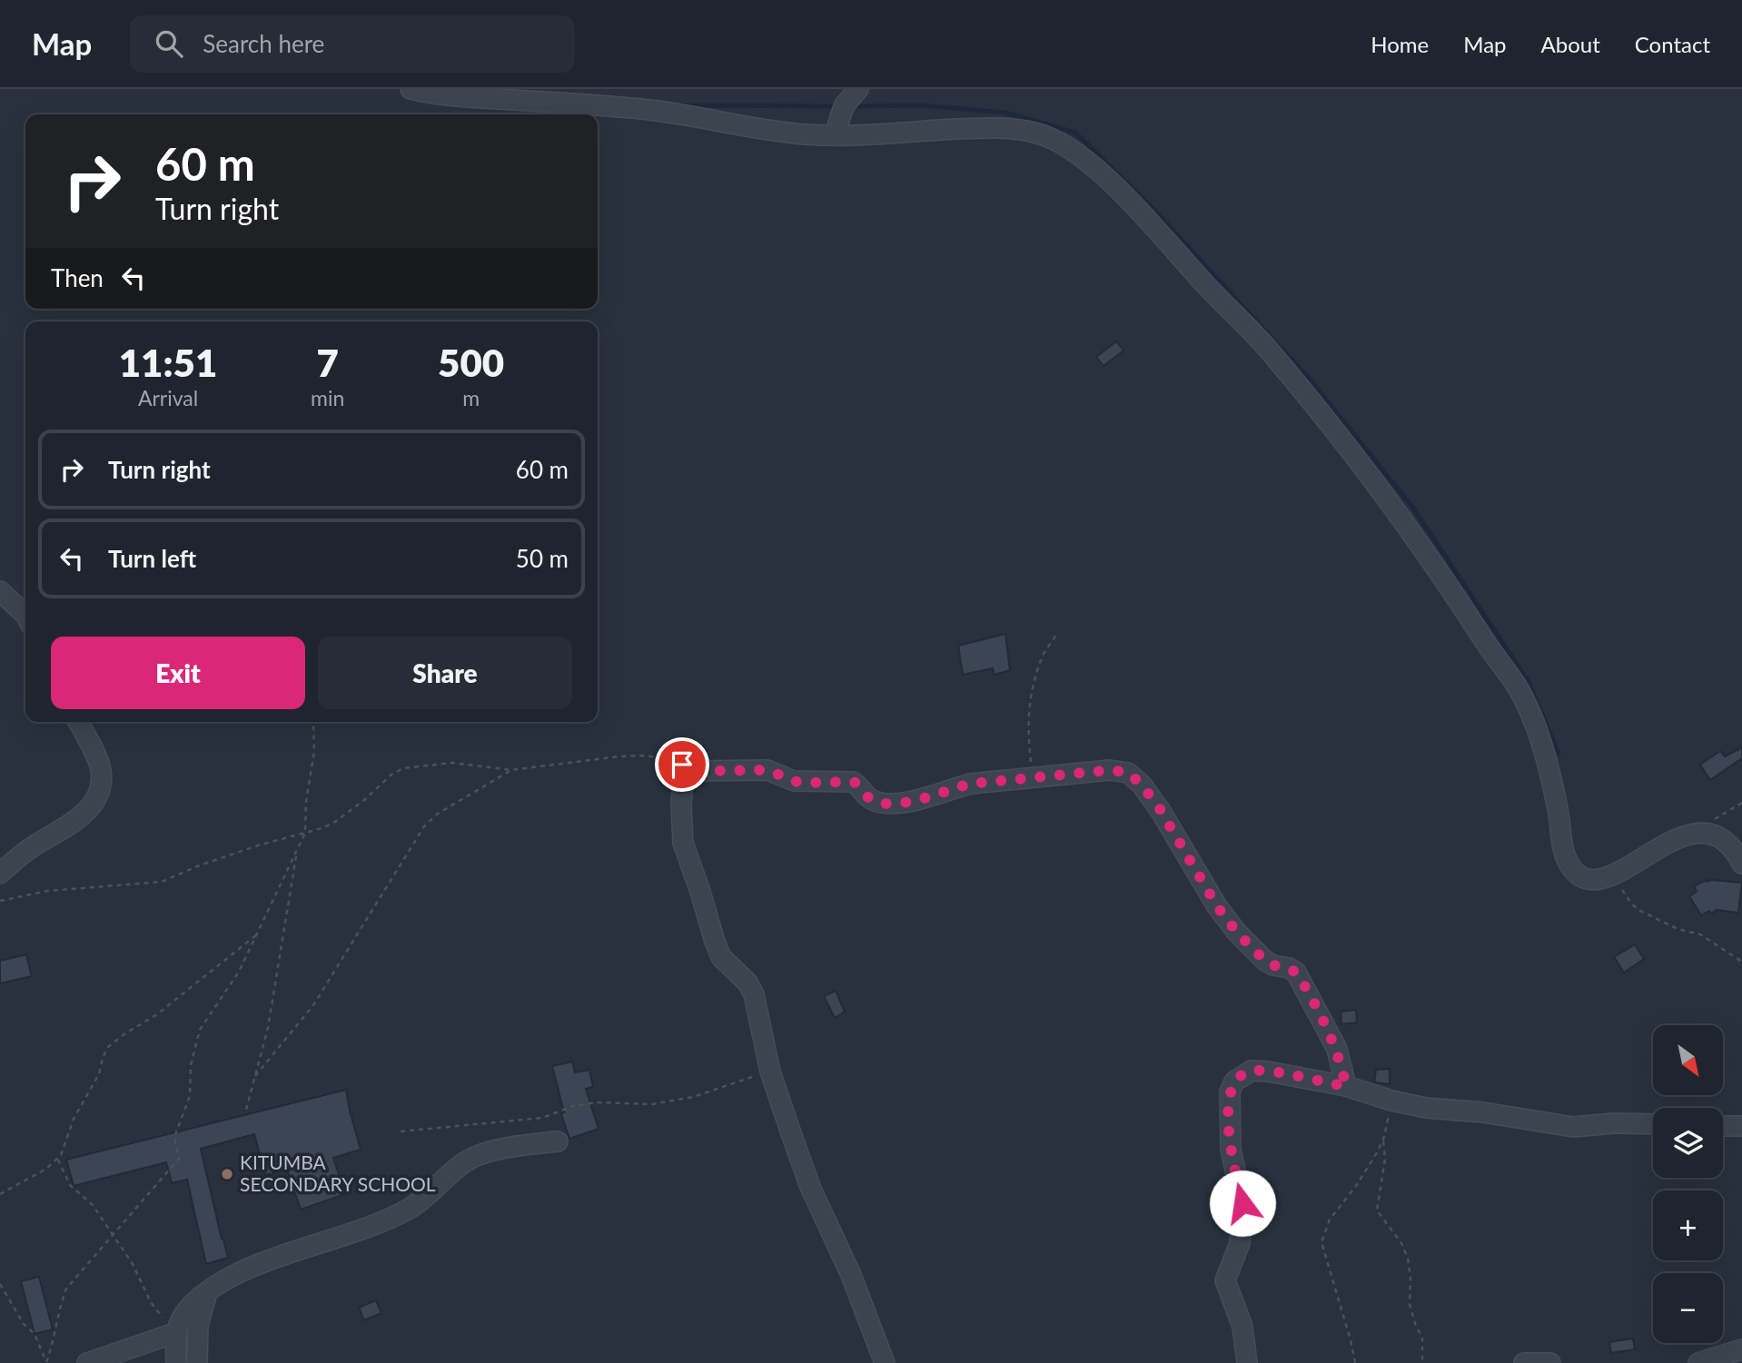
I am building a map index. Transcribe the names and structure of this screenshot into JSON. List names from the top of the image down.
{
  "places": ["KITUMBA SECONDARY SCHOOL"],
  "north": "bottom right",
  "page": {
    "header": "Map",
    "search": "Search here",
    "nav": [
      "Home",
      "Map",
      "About",
      "Contact"
    ],
    "turn": ["60 m", "Turn right"],
    "then": "Then",
    "eta": [
      "11:51",
      "Arrival",
      "7",
      "min",
      "500",
      "m"
    ],
    "list": [
      {
        "name": "Turn right",
        "value": "60 m"
      },
      {
        "name": "Turn left",
        "value": "50 m"
      }
    ],
    "buttons": ["Exit", "Share"],
    "map_buttons": ["+", "−"]
  }
}
